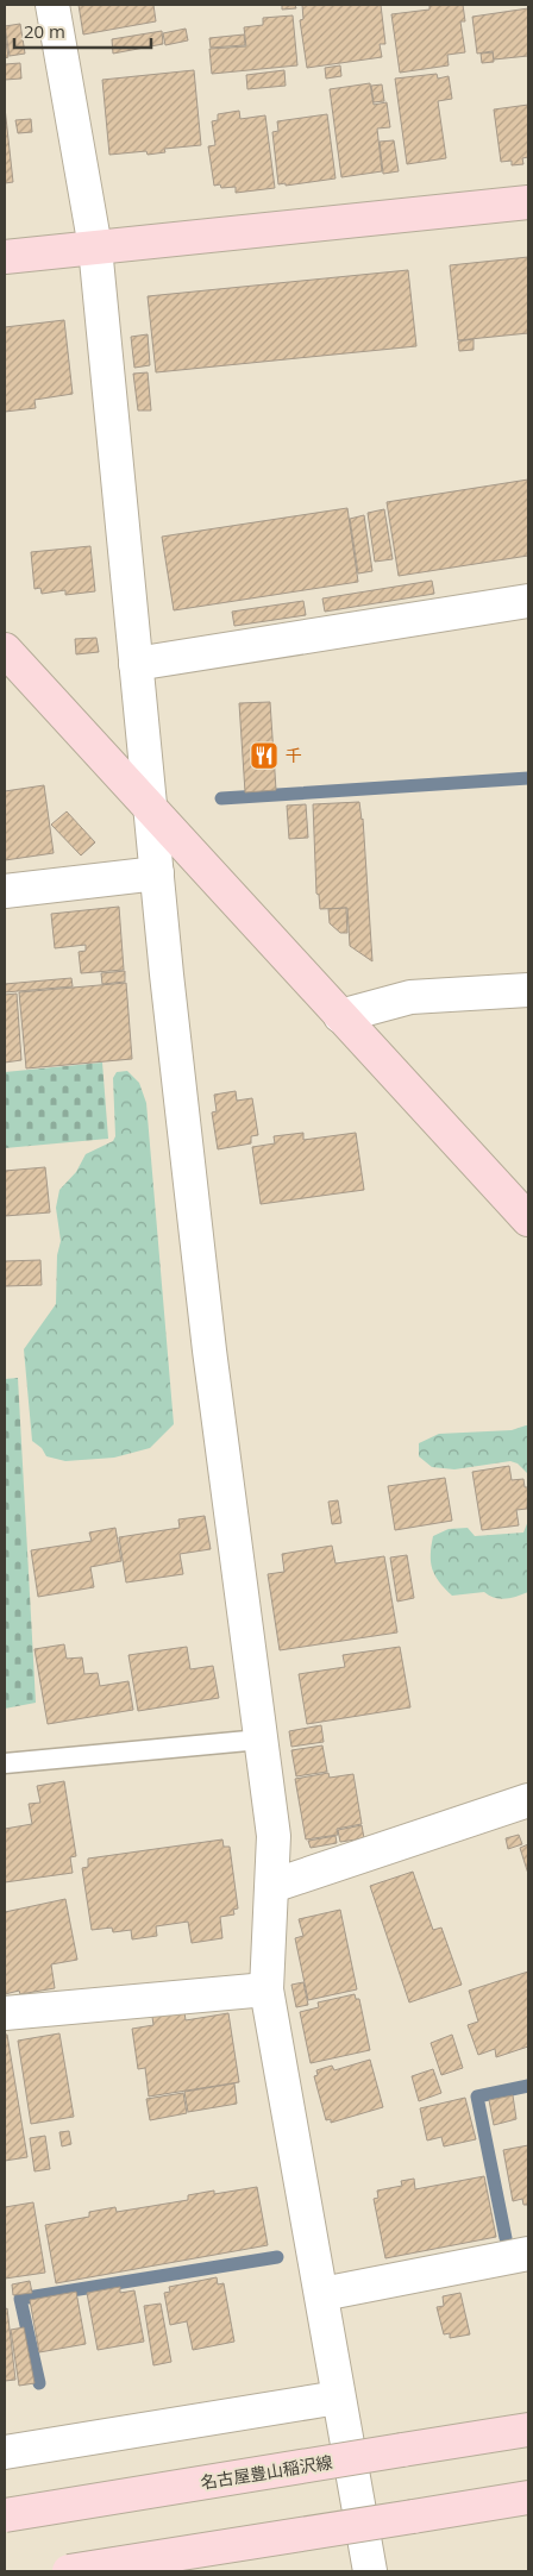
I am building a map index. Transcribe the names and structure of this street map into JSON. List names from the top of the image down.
{
  "streets": {
    "street": ["名古屋豊山稲沢線"]
  },
  "places": {
    "restaurant": ["千"]
  },
  "scale_bar": "20 m"
}
